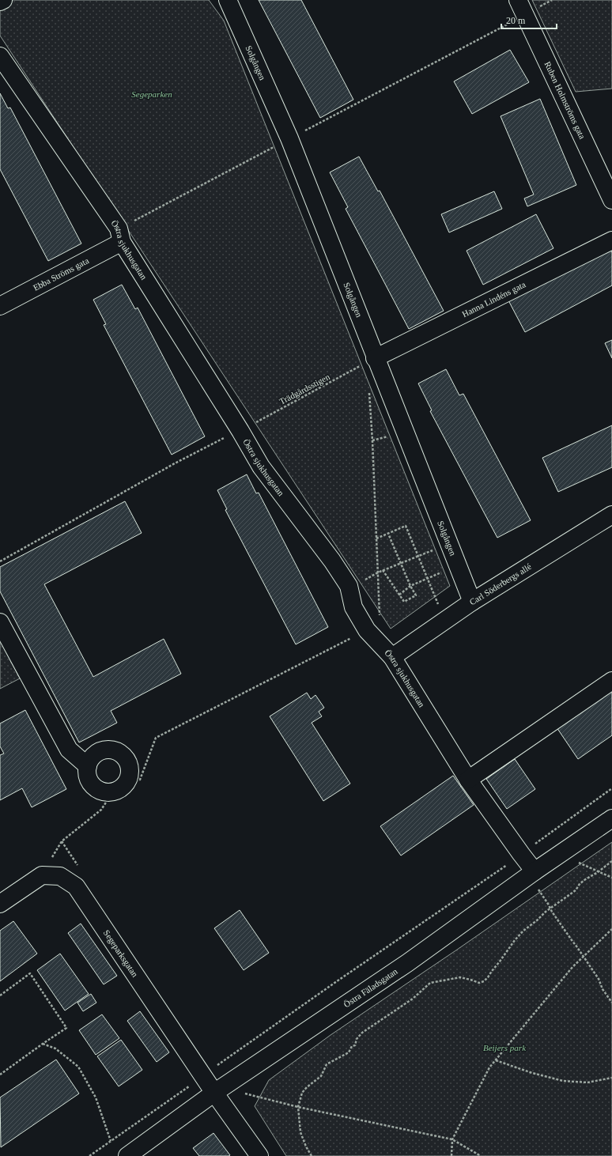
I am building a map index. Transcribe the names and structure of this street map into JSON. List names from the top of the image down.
{
  "streets": {
    "street": [
      "Solgången",
      "Ruben Holmströms gata",
      "Östra sjukhusgatan",
      "Ebba Ströms gata",
      "Hanna Lindéns gata",
      "Carl Söderbergs allé",
      "Segeparksgatan",
      "Östra Fäladsgatan"
    ],
    "path": ["Trädgårdsstigen"]
  },
  "crossings": [
    ["Solgången", "Hanna Lindéns gata"],
    ["Solgången", "Trädgårdsstigen"],
    ["Solgången", "Carl Söderbergs allé"],
    ["Östra sjukhusgatan", "Ebba Ströms gata"],
    ["Östra sjukhusgatan", "Trädgårdsstigen"],
    ["Östra sjukhusgatan", "Carl Söderbergs allé"],
    ["Östra sjukhusgatan", "Östra Fäladsgatan"],
    ["Hanna Lindéns gata", "Trädgårdsstigen"],
    ["Segeparksgatan", "Östra Fäladsgatan"]
  ],
  "parks": ["Segeparken", "Beijers park"],
  "scale_bar": "20 m"
}
